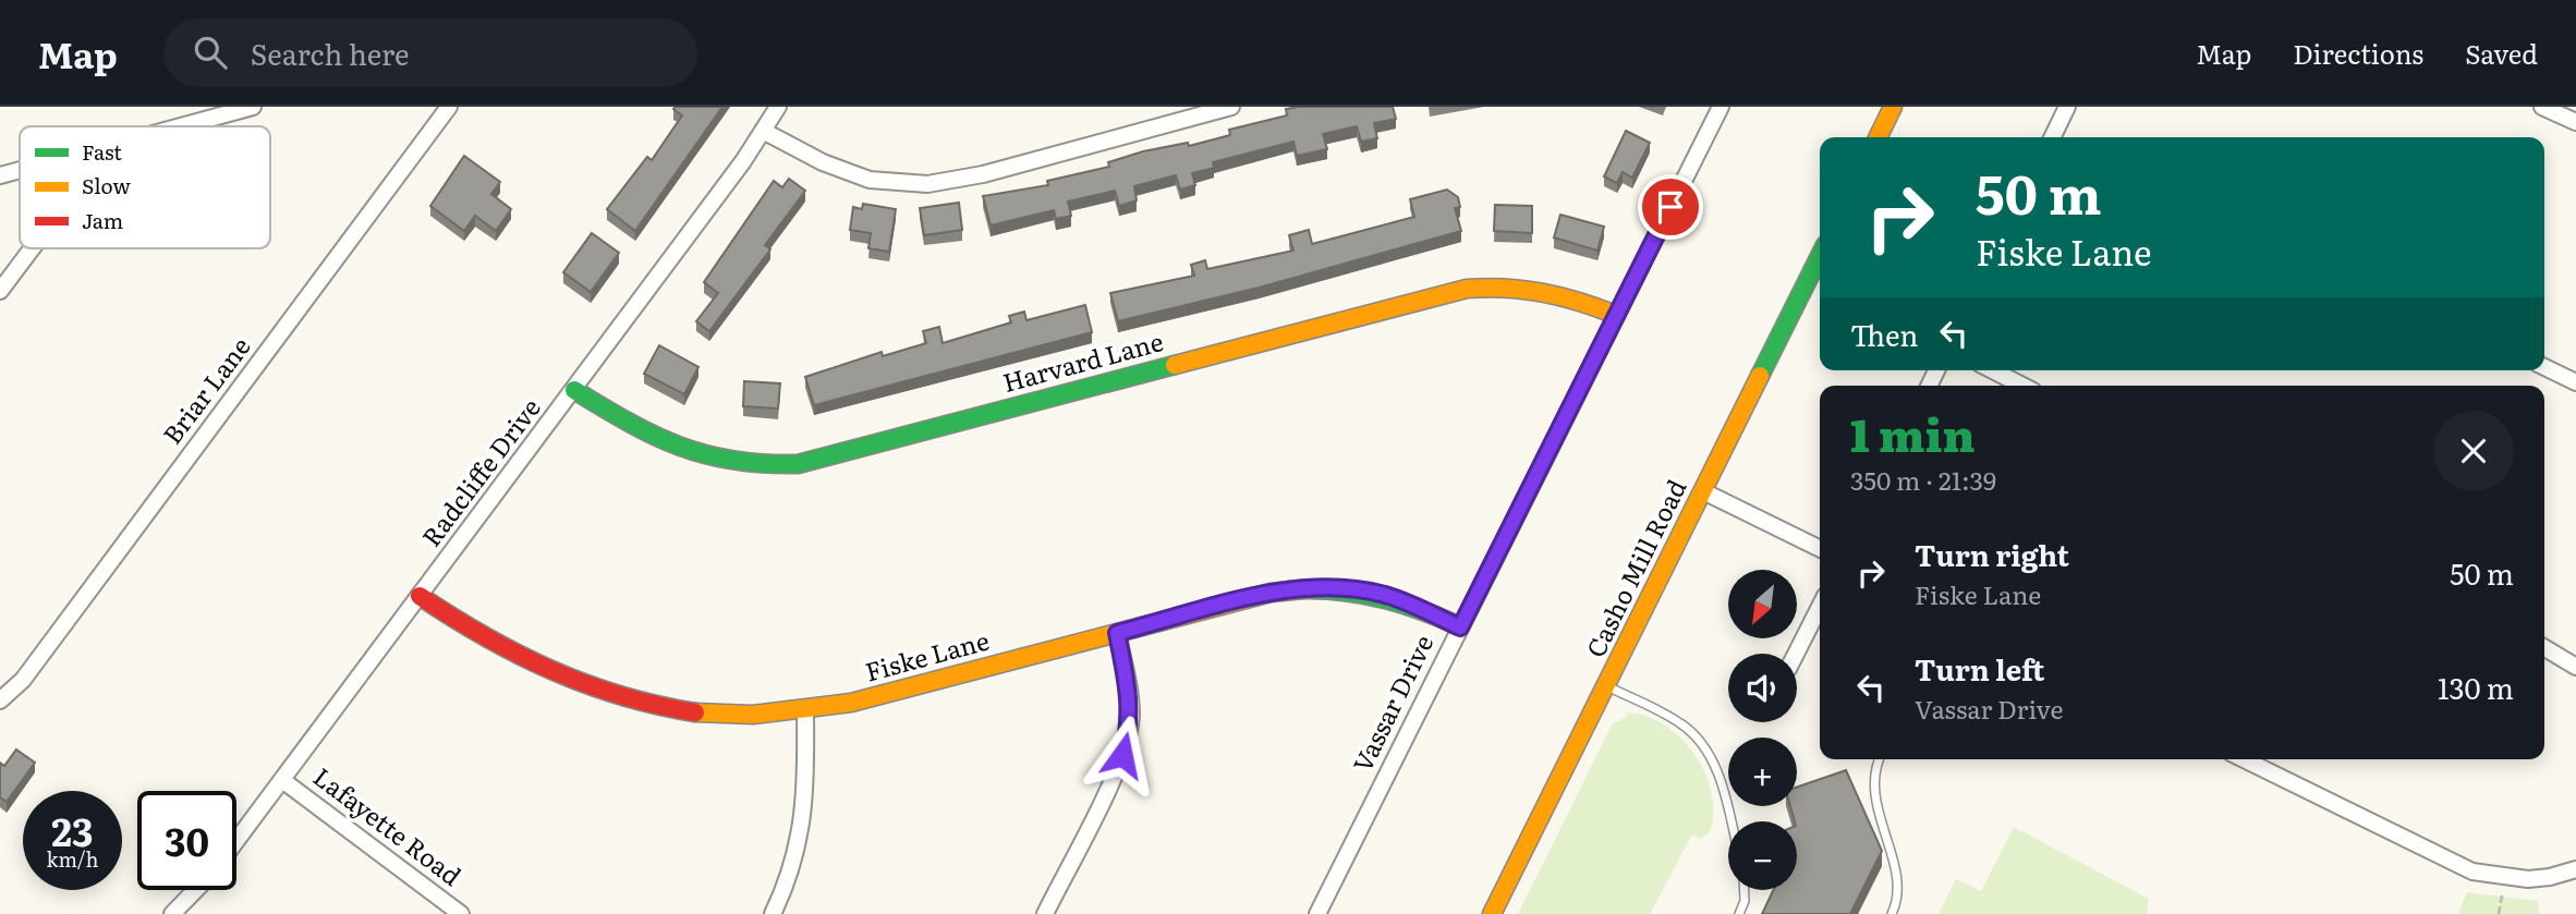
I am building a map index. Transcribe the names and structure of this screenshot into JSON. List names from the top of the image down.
{
  "streets": {
    "street": [
      "Harvard Lane",
      "Briar Lane",
      "Radcliffe Drive",
      "Casho Mill Road",
      "Fiske Lane",
      "Vassar Drive",
      "Lafayette Road"
    ]
  },
  "crossings": [
    ["Harvard Lane", "Radcliffe Drive"],
    ["Harvard Lane", "Vassar Drive"],
    ["Radcliffe Drive", "Fiske Lane"],
    ["Radcliffe Drive", "Lafayette Road"],
    ["Fiske Lane", "Vassar Drive"]
  ],
  "legend": ["Fast", "Slow", "Jam"],
  "north": "bottom left",
  "page": {
    "header": "Map",
    "search": "Search here",
    "nav": ["Map", "Directions", "Saved"],
    "turn": ["50 m", "Fiske Lane"],
    "then": "Then",
    "heading": ["1 min", "350 m · 21:39"],
    "list": [
      {
        "name": "Turn right",
        "note": "Fiske Lane",
        "value": "50 m"
      },
      {
        "name": "Turn left",
        "note": "Vassar Drive",
        "value": "130 m"
      }
    ],
    "map_buttons": ["+", "−"],
    "speed": "23 km/h",
    "limit": "30"
  }
}
